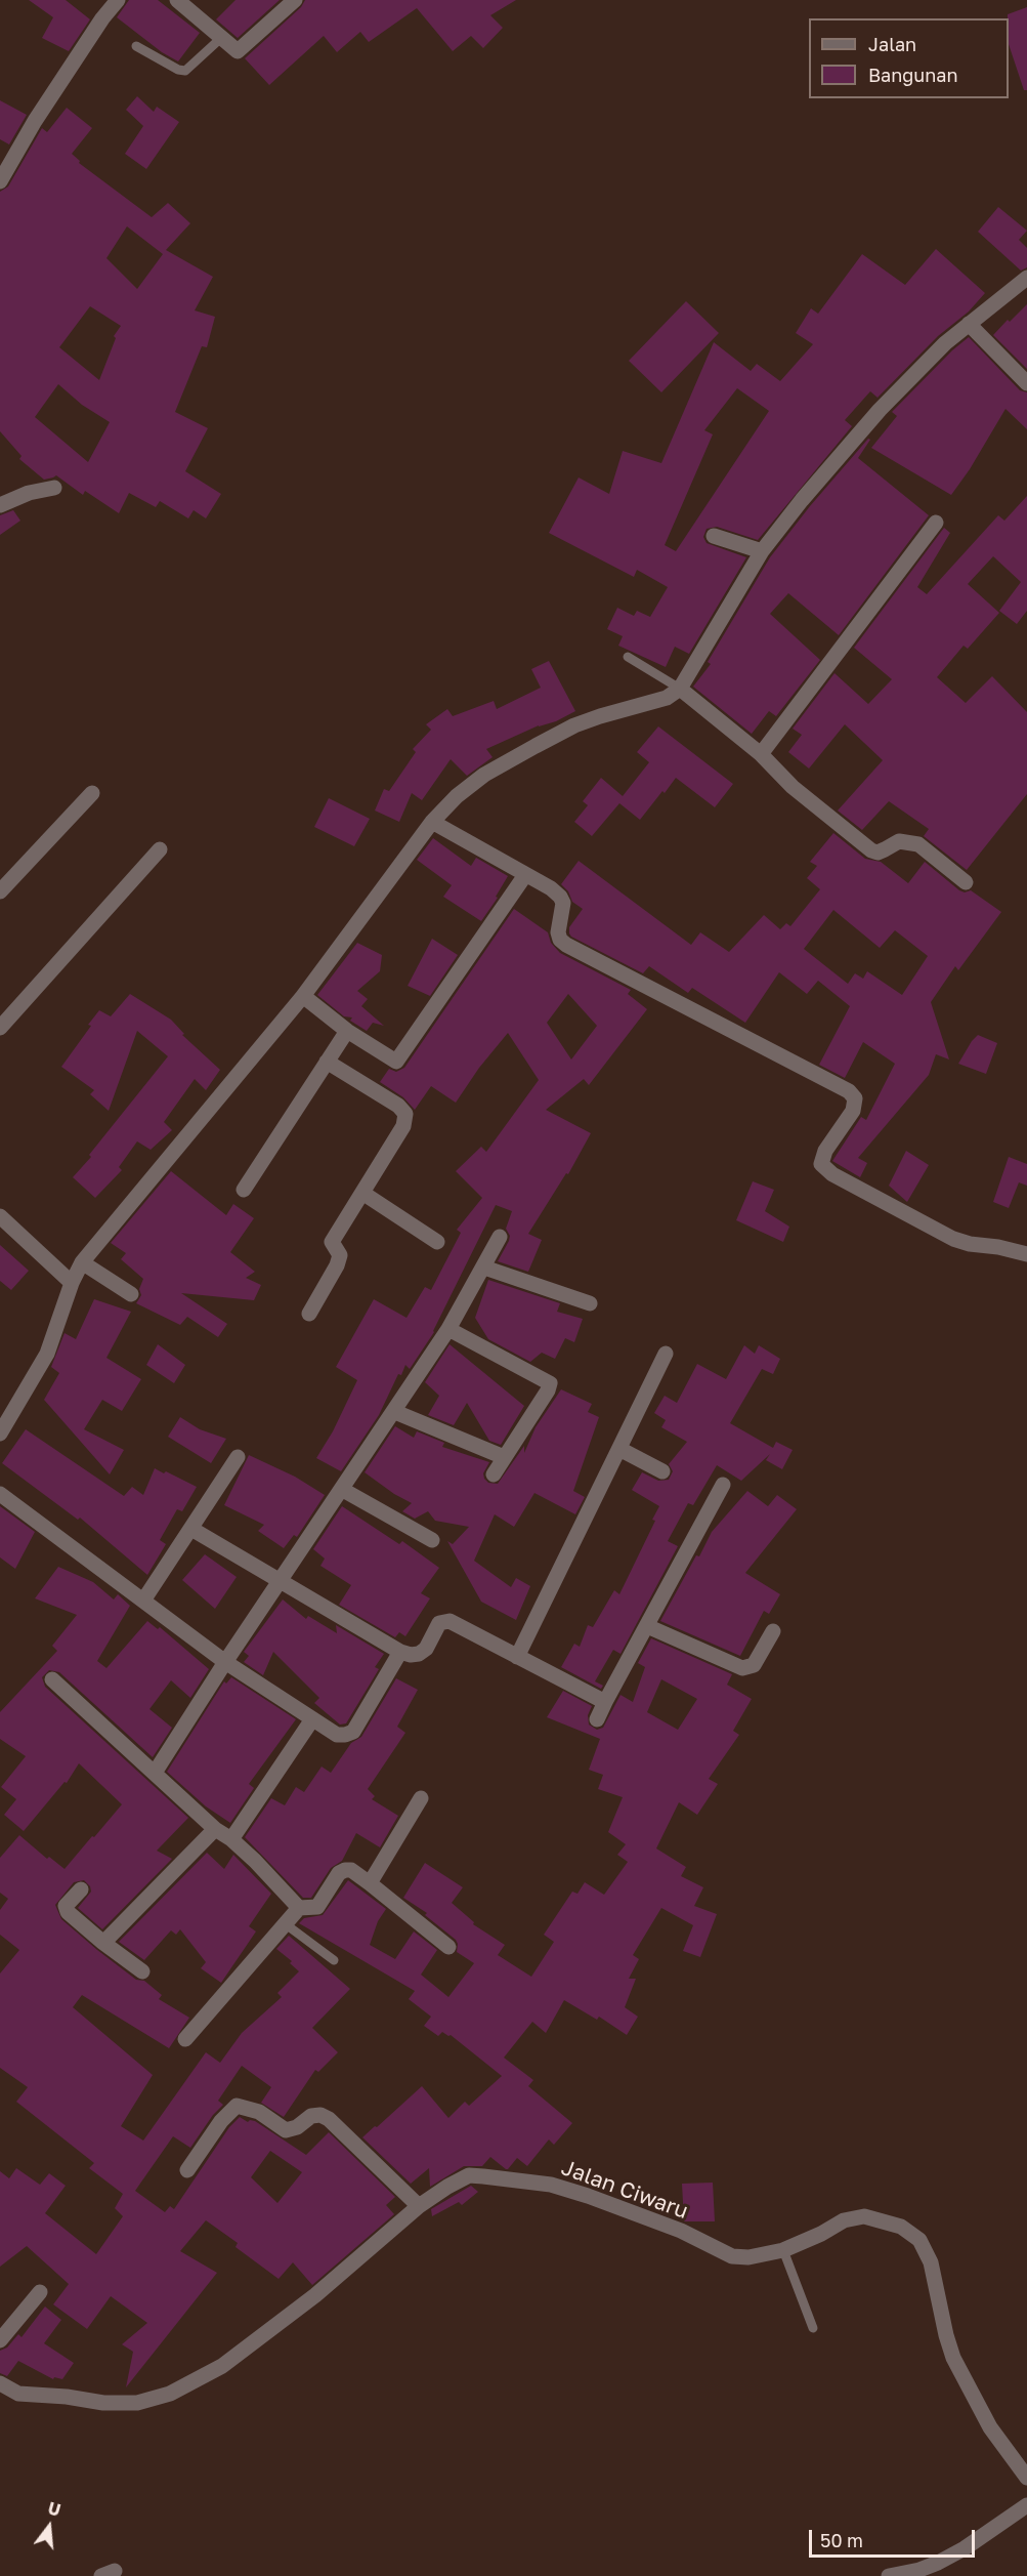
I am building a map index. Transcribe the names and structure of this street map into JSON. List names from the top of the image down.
{
  "streets": {
    "street": ["Jalan Ciwaru"]
  },
  "legend": ["Jalan", "Bangunan"],
  "scale_bar": "50 m",
  "north": "top"
}
